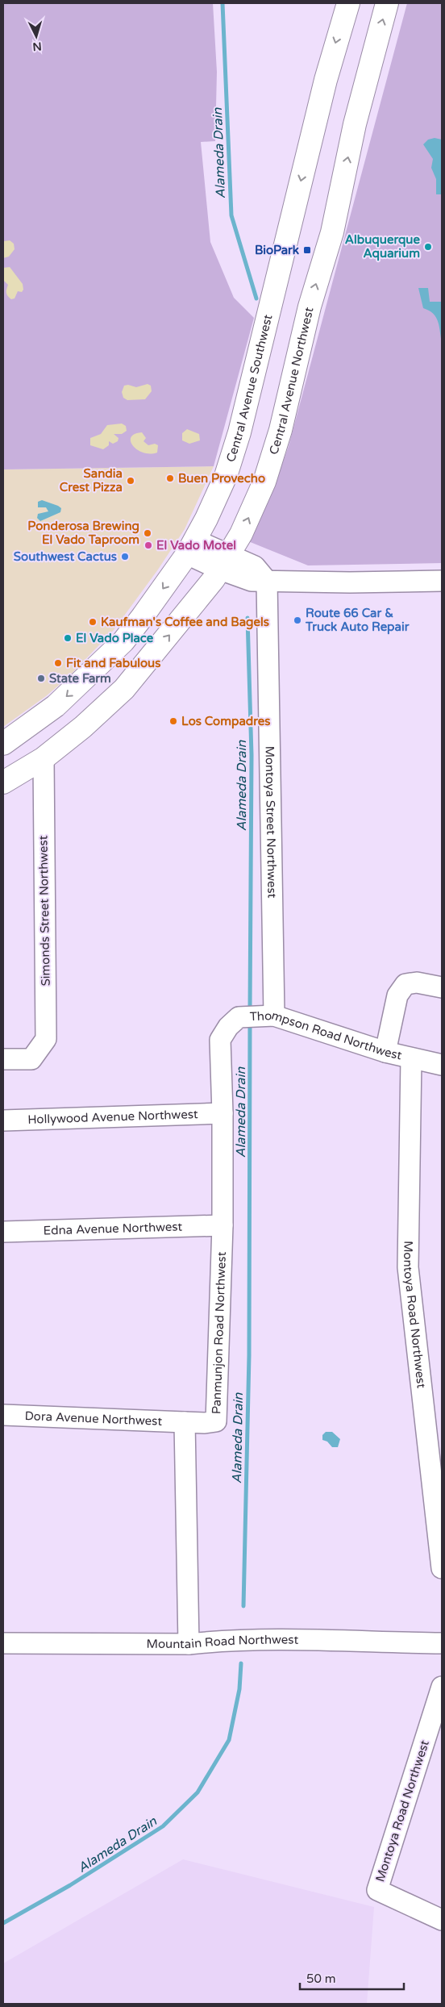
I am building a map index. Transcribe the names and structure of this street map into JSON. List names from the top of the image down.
{
  "streets": {
    "main road": ["Central Avenue Northwest", "Central Avenue Southwest"],
    "street": [
      "Montoya Street Northwest",
      "Simonds Street Northwest",
      "Thompson Road Northwest",
      "Hollywood Avenue Northwest",
      "Edna Avenue Northwest",
      "Montoya Road Northwest",
      "Panmunjon Road Northwest",
      "Dora Avenue Northwest",
      "Mountain Road Northwest"
    ]
  },
  "crossings": [
    ["Central Avenue Northwest", "Simonds Street Northwest"],
    ["Montoya Street Northwest", "Thompson Road Northwest"],
    ["Thompson Road Northwest", "Montoya Road Northwest"],
    ["Thompson Road Northwest", "Panmunjon Road Northwest"],
    ["Hollywood Avenue Northwest", "Panmunjon Road Northwest"],
    ["Edna Avenue Northwest", "Panmunjon Road Northwest"],
    ["Panmunjon Road Northwest", "Dora Avenue Northwest"]
  ],
  "one_way": ["Central Avenue Northwest", "Central Avenue Southwest"],
  "water": ["Alameda Drain"],
  "places": {
    "other": [
      "Albuquerque Aquarium",
      "Buen Provecho",
      "Sandia Crest Pizza",
      "Ponderosa Brewing El Vado Taproom",
      "El Vado Motel",
      "Southwest Cactus",
      "Route 66 Car & Truck Auto Repair",
      "Kaufman's Coffee and Bagels",
      "El Vado Place",
      "Fit and Fabulous",
      "State Farm",
      "Los Compadres"
    ],
    "transit": ["BioPark"]
  },
  "scale_bar": "50 m",
  "north": "bottom"
}
